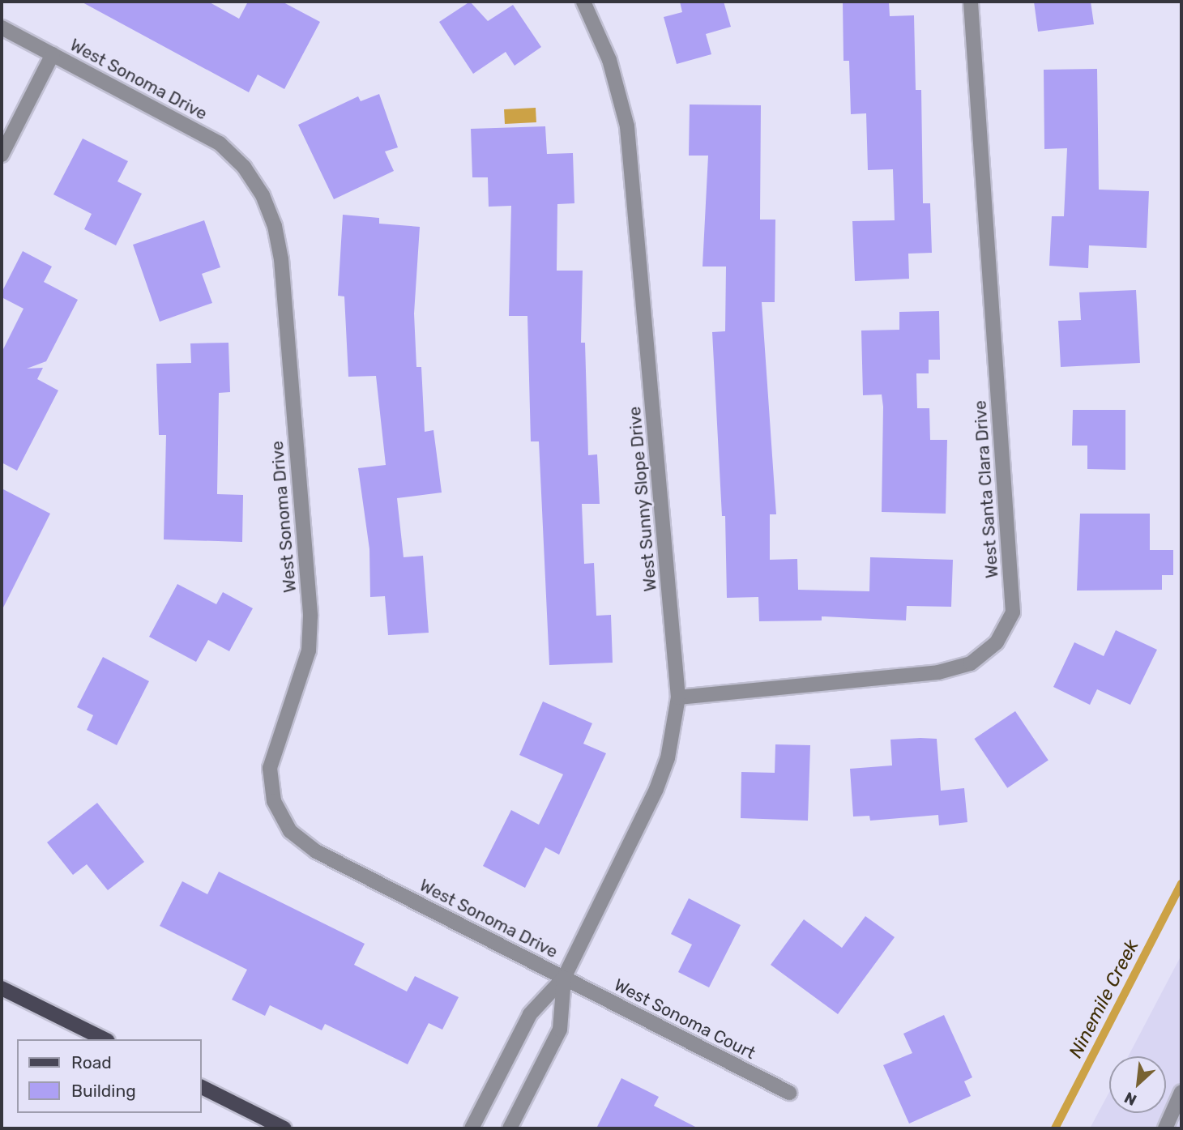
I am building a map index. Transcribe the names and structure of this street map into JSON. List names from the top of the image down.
{
  "streets": {
    "street": [
      "West Sonoma Drive",
      "West Santa Clara Drive",
      "West Sunny Slope Drive",
      "West Sonoma Court"
    ]
  },
  "crossings": [
    ["West Sonoma Drive", "West Sunny Slope Drive"],
    ["West Sonoma Drive", "West Sonoma Court"],
    ["West Santa Clara Drive", "West Sunny Slope Drive"],
    ["West Sunny Slope Drive", "West Sonoma Court"]
  ],
  "water": ["Ninemile Creek"],
  "legend": ["Road", "Building"],
  "north": "bottom left"
}
